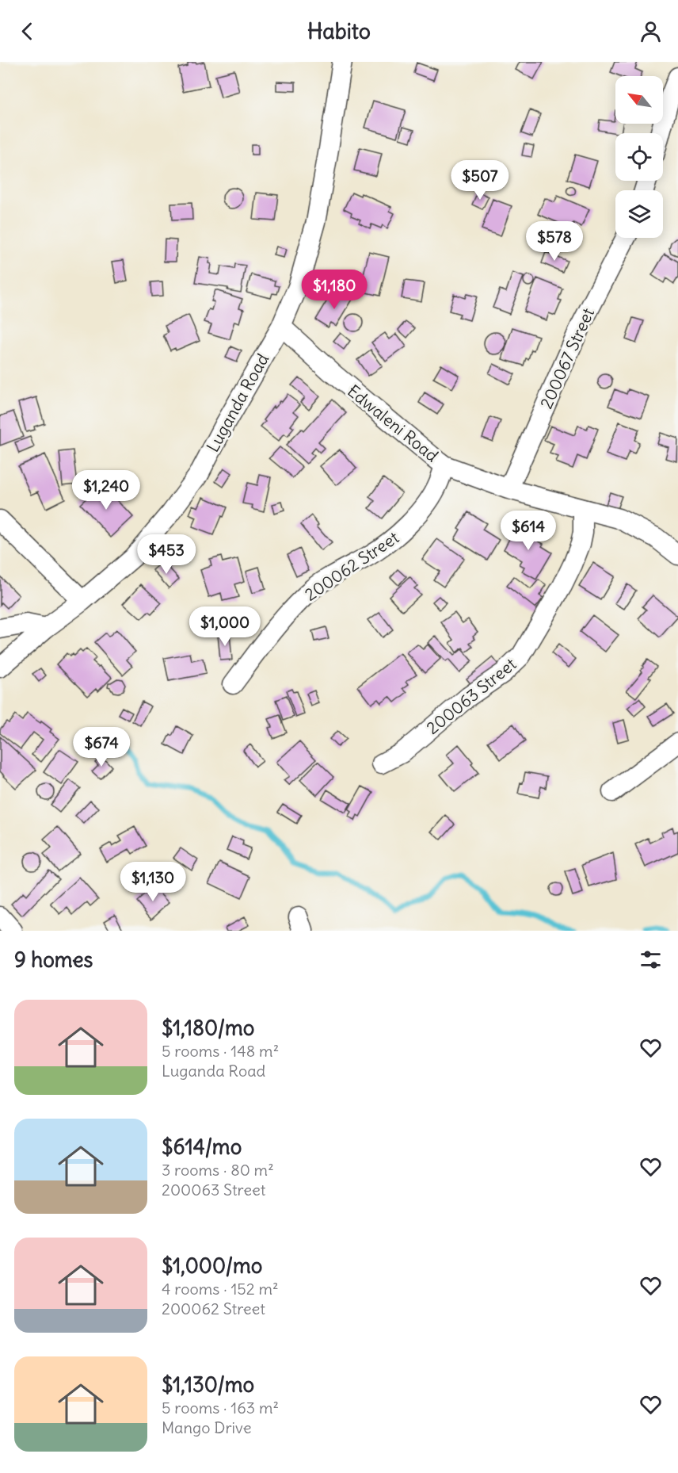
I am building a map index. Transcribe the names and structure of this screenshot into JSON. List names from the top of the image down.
{
  "streets": {
    "street": [
      "200067 Street",
      "Luganda Road",
      "Edwaleni Road",
      "200062 Street",
      "200063 Street"
    ]
  },
  "crossings": [
    ["200067 Street", "Edwaleni Road"],
    ["Luganda Road", "Edwaleni Road"],
    ["Edwaleni Road", "200062 Street"],
    ["Edwaleni Road", "200063 Street"]
  ],
  "north": "top left",
  "page": {
    "header": "Habito",
    "price": [
      "$507",
      "$578",
      "$1,180",
      "$1,240",
      "$614",
      "$453",
      "$1,000",
      "$674",
      "$1,130"
    ],
    "heading": "9 homes",
    "list": [
      {
        "name": "$1,180/mo",
        "note": "5 rooms · 148 m² · Luganda Road"
      },
      {
        "name": "$614/mo",
        "note": "3 rooms · 80 m² · 200063 Street"
      },
      {
        "name": "$1,000/mo",
        "note": "4 rooms · 152 m² · 200062 Street"
      },
      {
        "name": "$1,130/mo",
        "note": "5 rooms · 163 m² · Mango Drive"
      }
    ]
  }
}
